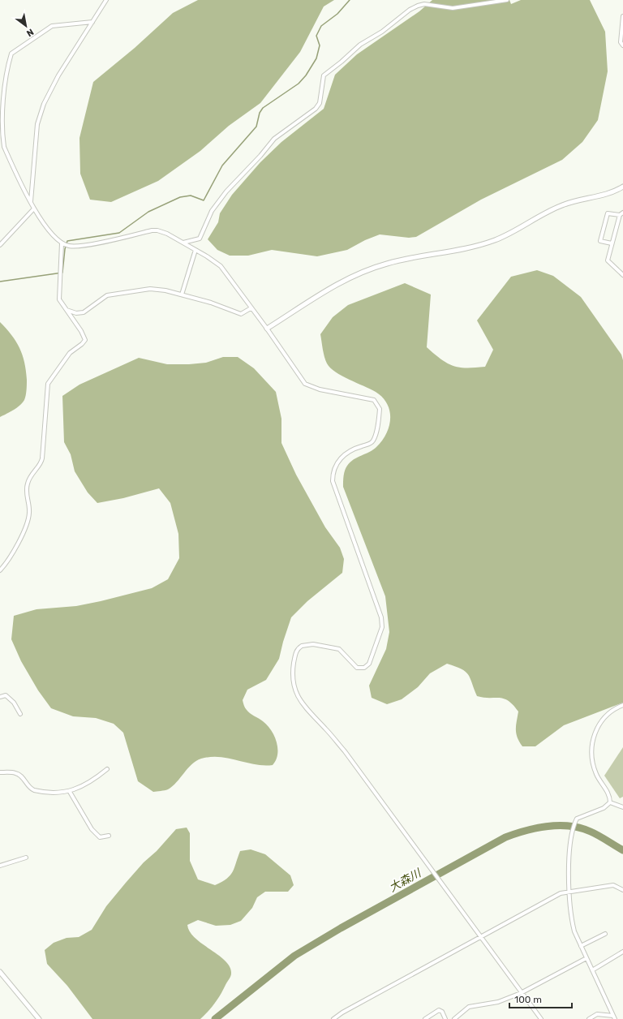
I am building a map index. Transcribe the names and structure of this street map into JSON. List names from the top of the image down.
{
  "water": ["大森川"],
  "scale_bar": "100 m",
  "north": "bottom right"
}
